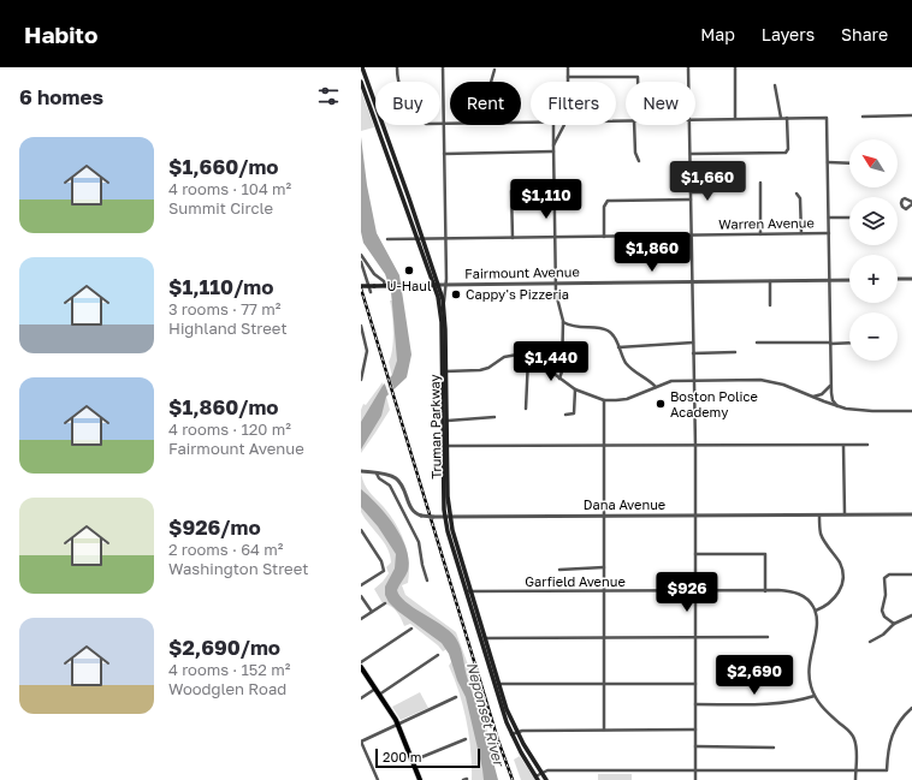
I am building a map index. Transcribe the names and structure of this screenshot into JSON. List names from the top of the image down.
{
  "streets": {
    "main road": ["Fairmount Avenue", "Truman Parkway"],
    "street": ["Warren Avenue", "Dana Avenue", "Garfield Avenue"]
  },
  "crossings": [
    ["Warren Avenue", "Truman Parkway"],
    ["Fairmount Avenue", "Truman Parkway"],
    ["Truman Parkway", "Dana Avenue"],
    ["Truman Parkway", "Garfield Avenue"]
  ],
  "water": ["Neponset River"],
  "places": ["U-Haul", "Cappy's Pizzeria", "Boston Police Academy"],
  "scale_bar": "200 m",
  "north": "top left",
  "page": {
    "header": "Habito",
    "nav": ["Map", "Layers", "Share"],
    "heading": "6 homes",
    "chip": [
      "Buy",
      "Rent",
      "Filters",
      "New"
    ],
    "list": [
      {
        "name": "$1,660/mo",
        "note": "4 rooms · 104 m² · Summit Circle"
      },
      {
        "name": "$1,110/mo",
        "note": "3 rooms · 77 m² · Highland Street"
      },
      {
        "name": "$1,860/mo",
        "note": "4 rooms · 120 m² · Fairmount Avenue"
      },
      {
        "name": "$926/mo",
        "note": "2 rooms · 64 m² · Washington Street"
      },
      {
        "name": "$2,690/mo",
        "note": "4 rooms · 152 m² · Woodglen Road"
      }
    ],
    "map_buttons": ["+", "−"],
    "price": [
      "$1,660",
      "$1,110",
      "$1,860",
      "$1,440",
      "$926",
      "$2,690"
    ],
    "scale": "200 m"
  }
}
